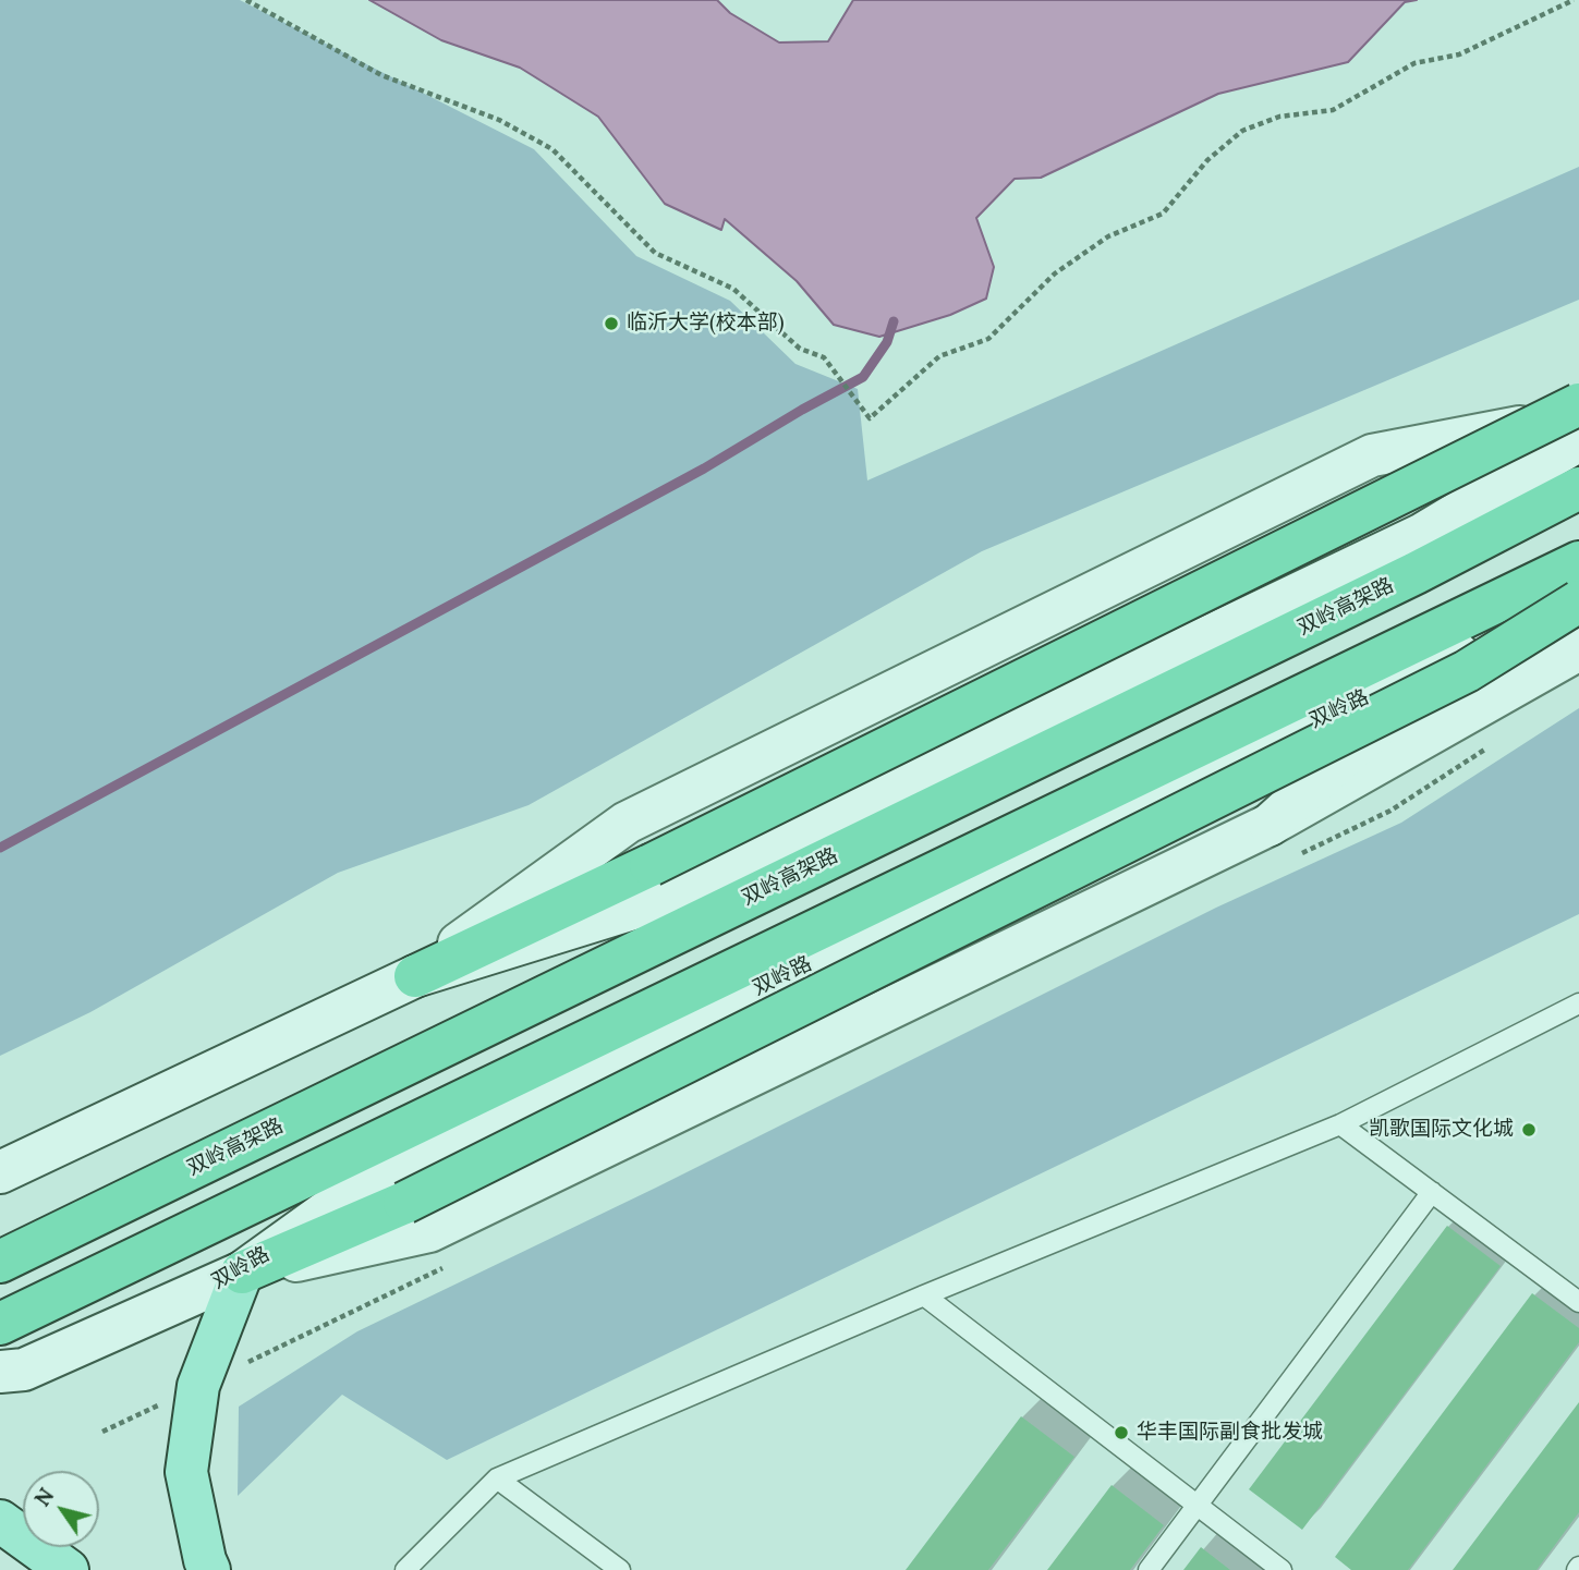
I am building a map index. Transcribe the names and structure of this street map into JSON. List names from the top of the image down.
{
  "streets": {
    "highway": ["双岭高架路"],
    "main road": ["双岭路"]
  },
  "places": ["临沂大学(校本部)", "凯歌国际文化城", "华丰国际副食批发城"],
  "north": "top left"
}
